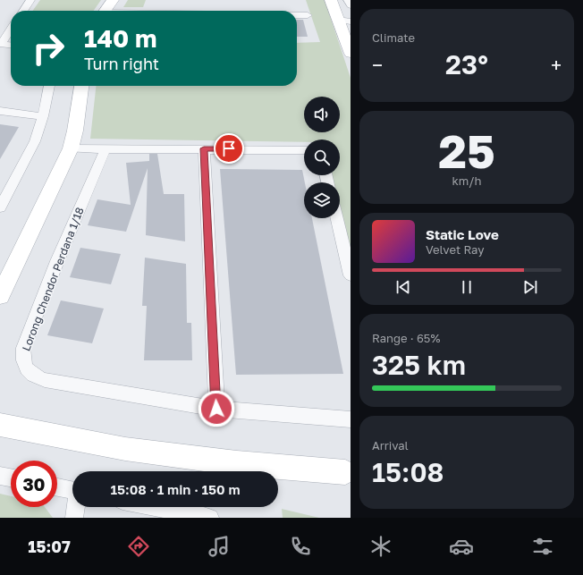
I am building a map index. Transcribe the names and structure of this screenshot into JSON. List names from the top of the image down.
{
  "streets": {
    "street": ["Lorong Chendor Perdana 1/18"]
  },
  "page": {
    "tile": [
      "Climate",
      ["25", "km/h"],
      ["Range · 65%", "325 km"],
      ["Arrival", "15:08"]
    ],
    "turn": ["140 m", "Turn right"],
    "heat": ["−", "23°", "+"],
    "song": ["Static Love", "Velvet Ray"],
    "limit": "30",
    "trip": "15:08 · 1 min · 150 m",
    "tabs": "15:07"
  }
}
